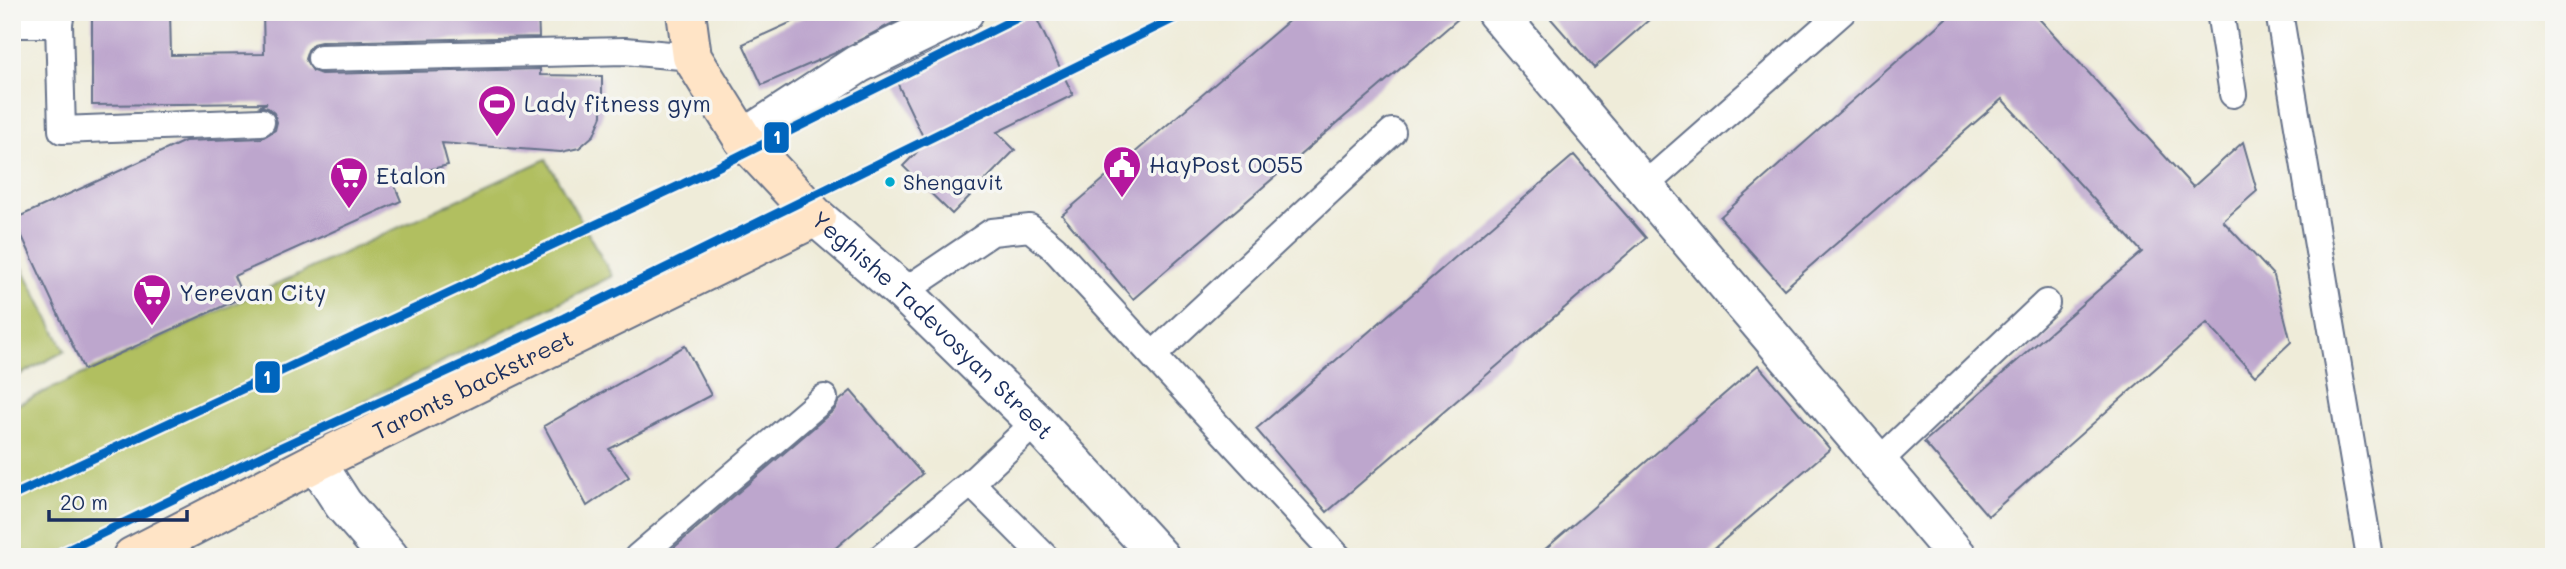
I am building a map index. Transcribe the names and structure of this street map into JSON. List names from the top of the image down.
{
  "streets": {
    "street": ["Yeghishe Tadevosyan Street", "Taronts backstreet"]
  },
  "crossings": [
    ["Yeghishe Tadevosyan Street", "Taronts backstreet"]
  ],
  "places": {
    "sports": ["Lady fitness gym"],
    "other": ["Shengavit"],
    "public building": ["HayPost 0055"],
    "supermarket": ["Etalon", "Yerevan City"]
  },
  "lines": ["transit line 1"],
  "scale_bar": "20 m"
}
